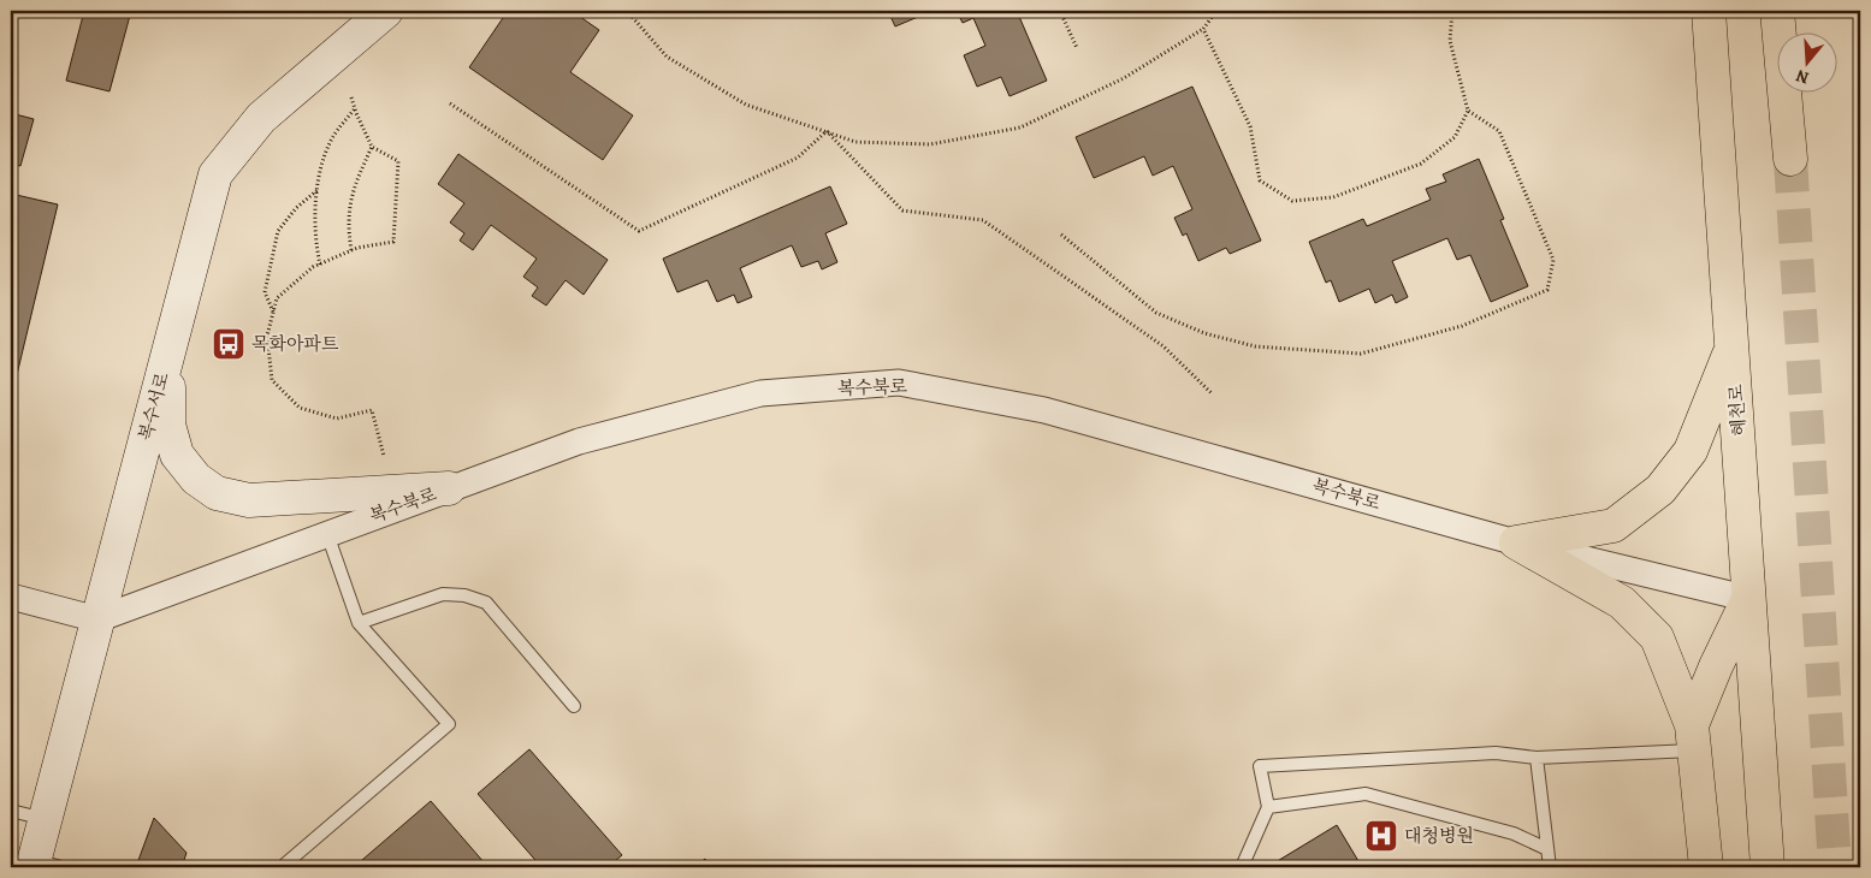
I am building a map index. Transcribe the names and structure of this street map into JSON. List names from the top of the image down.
{
  "streets": {
    "main road": ["혜천로"],
    "street": ["복수북로", "복수서로"]
  },
  "crossings": [
    ["복수북로", "복수서로"],
    ["복수북로", "혜천로"]
  ],
  "places": {
    "bus stop": ["목화아파트"],
    "hospital": ["대청병원"]
  },
  "north": "bottom"
}
